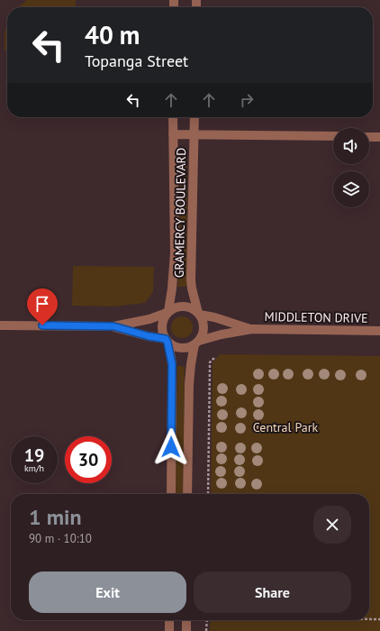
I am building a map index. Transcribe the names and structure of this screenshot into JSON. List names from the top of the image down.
{
  "streets": {
    "street": ["GRAMERCY BOULEVARD", "MIDDLETON DRIVE"]
  },
  "crossings": [
    ["GRAMERCY BOULEVARD", "MIDDLETON DRIVE"]
  ],
  "parks": ["Central Park"],
  "page": {
    "turn": ["40 m", "Topanga Street"],
    "speed": "19 km/h",
    "limit": "30",
    "heading": ["1 min", "90 m · 10:10"],
    "buttons": ["Exit", "Share"]
  }
}
